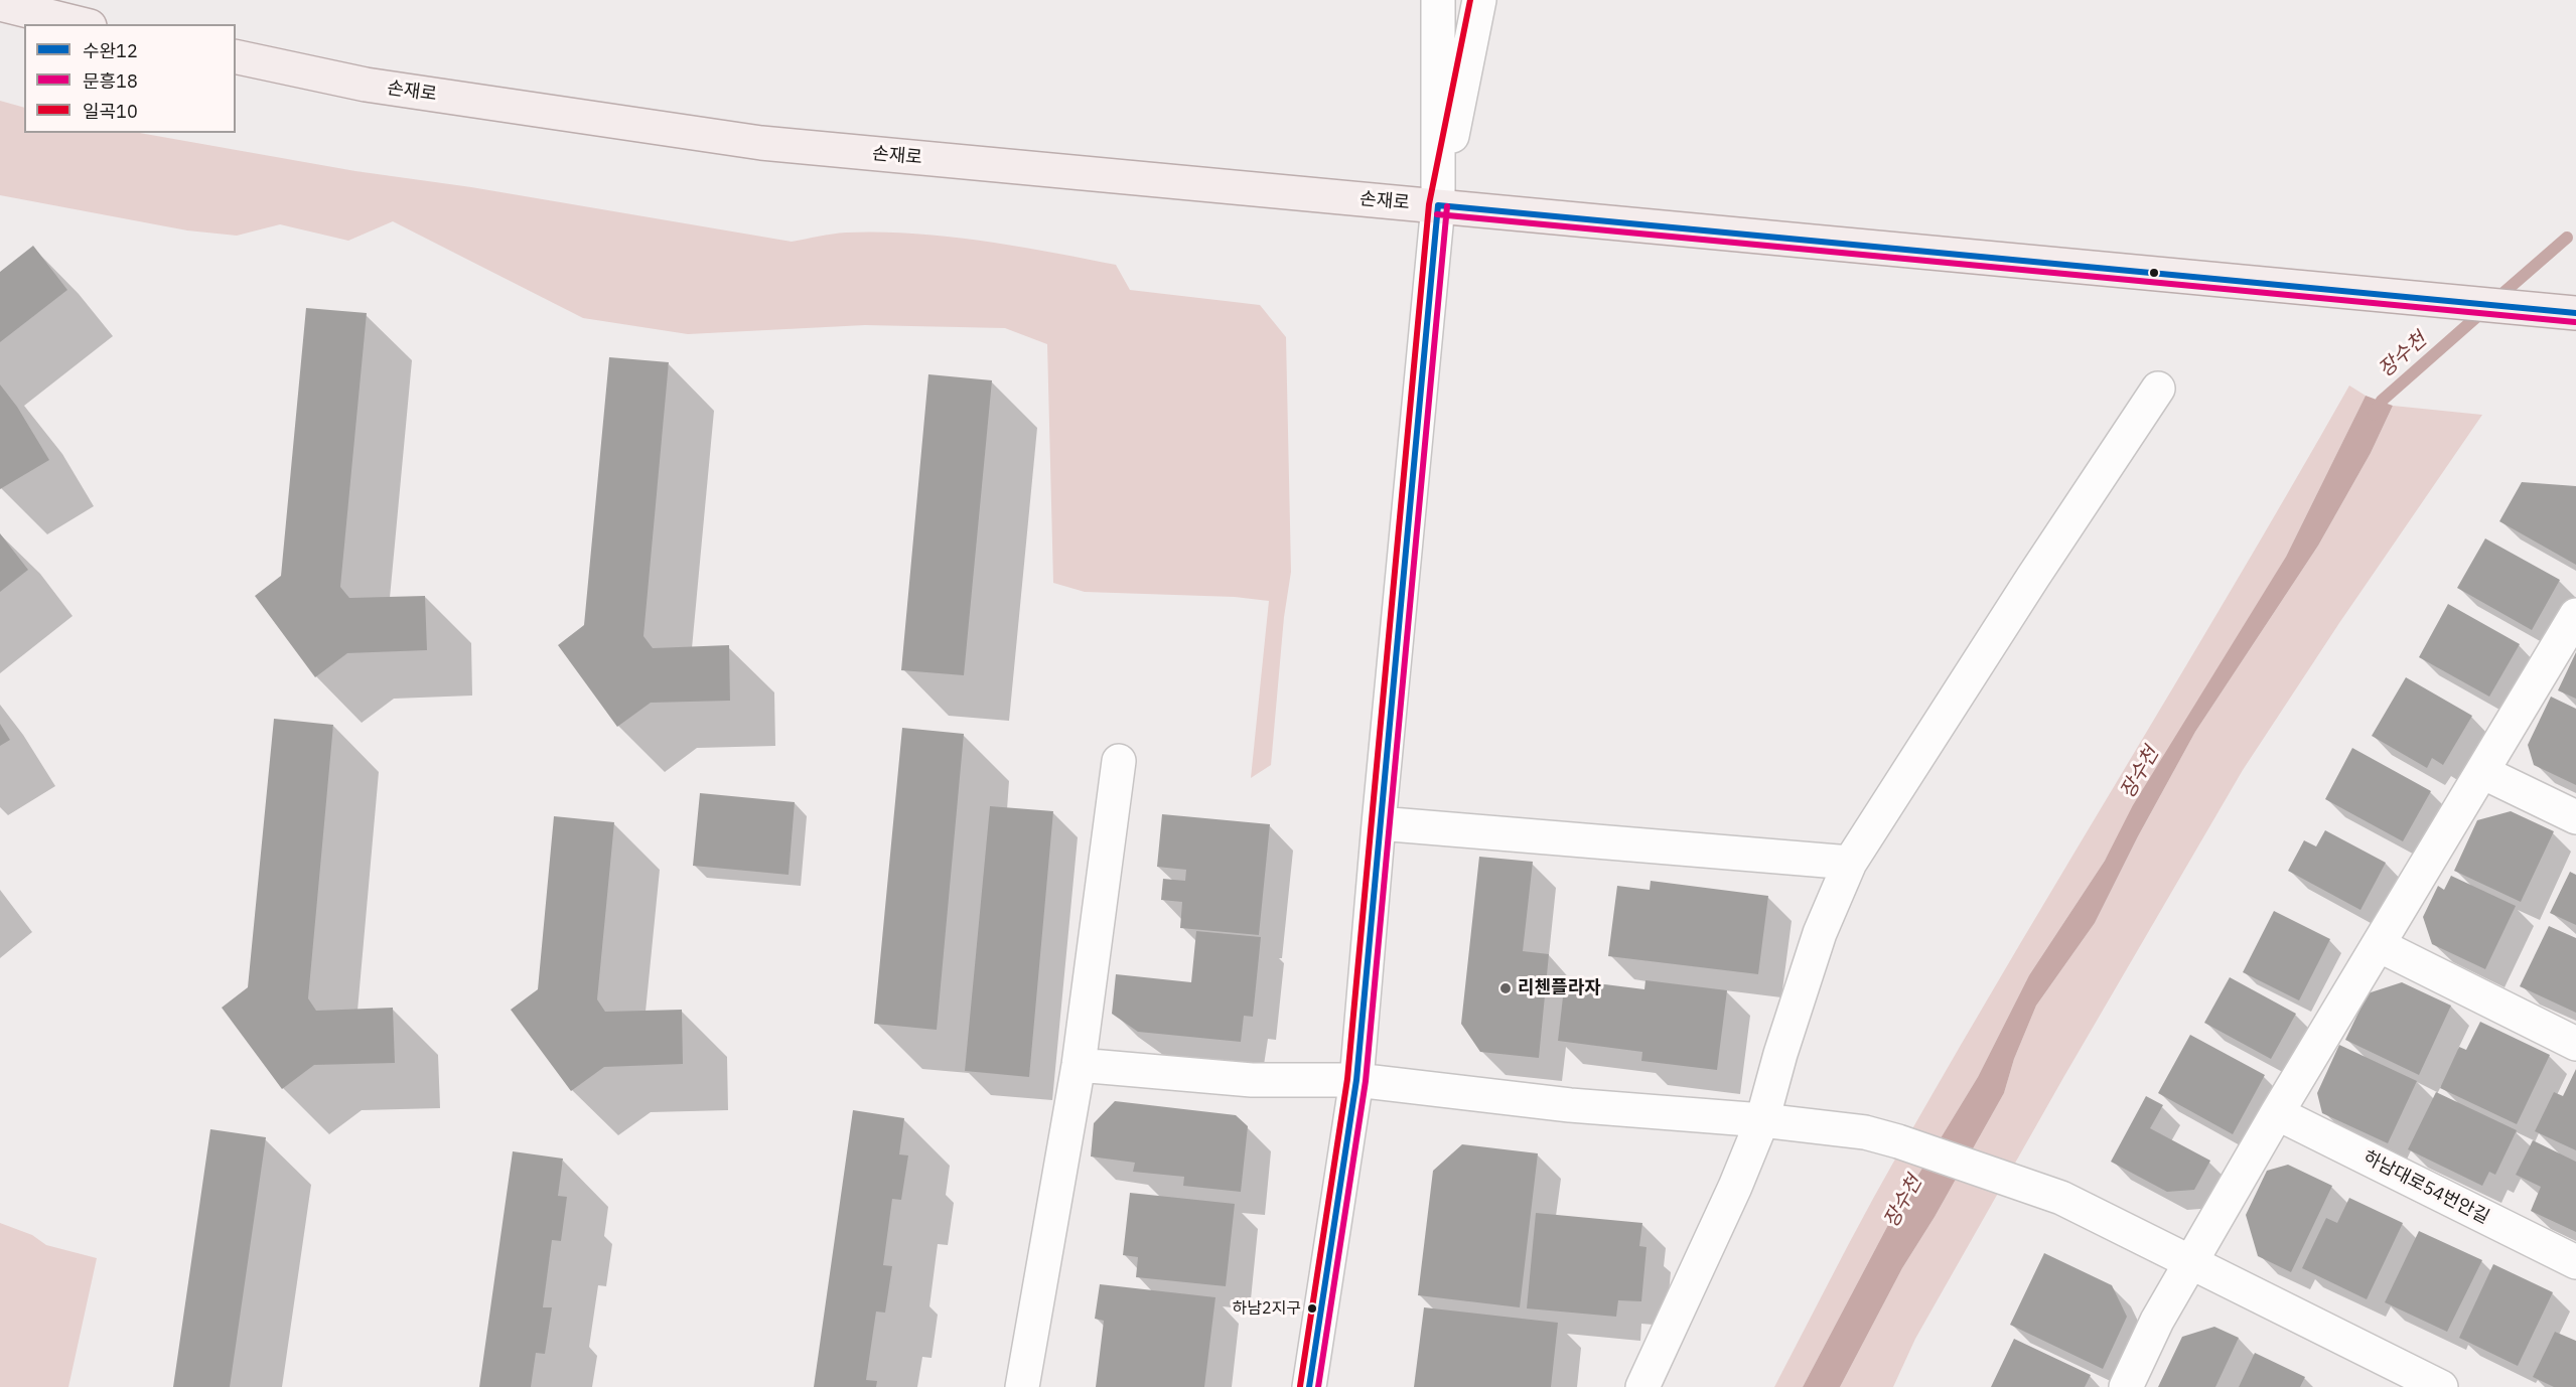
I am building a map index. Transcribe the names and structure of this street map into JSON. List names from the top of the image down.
{
  "streets": {
    "main road": ["손재로"],
    "street": ["하남대로54번안길"]
  },
  "water": ["장수천"],
  "places": ["리첸플라자", "하남2지구"],
  "lines": ["transit line 일곡10", "transit line 수완12", "transit line 문흥18"],
  "legend": ["수완12", "문흥18", "일곡10"]
}
